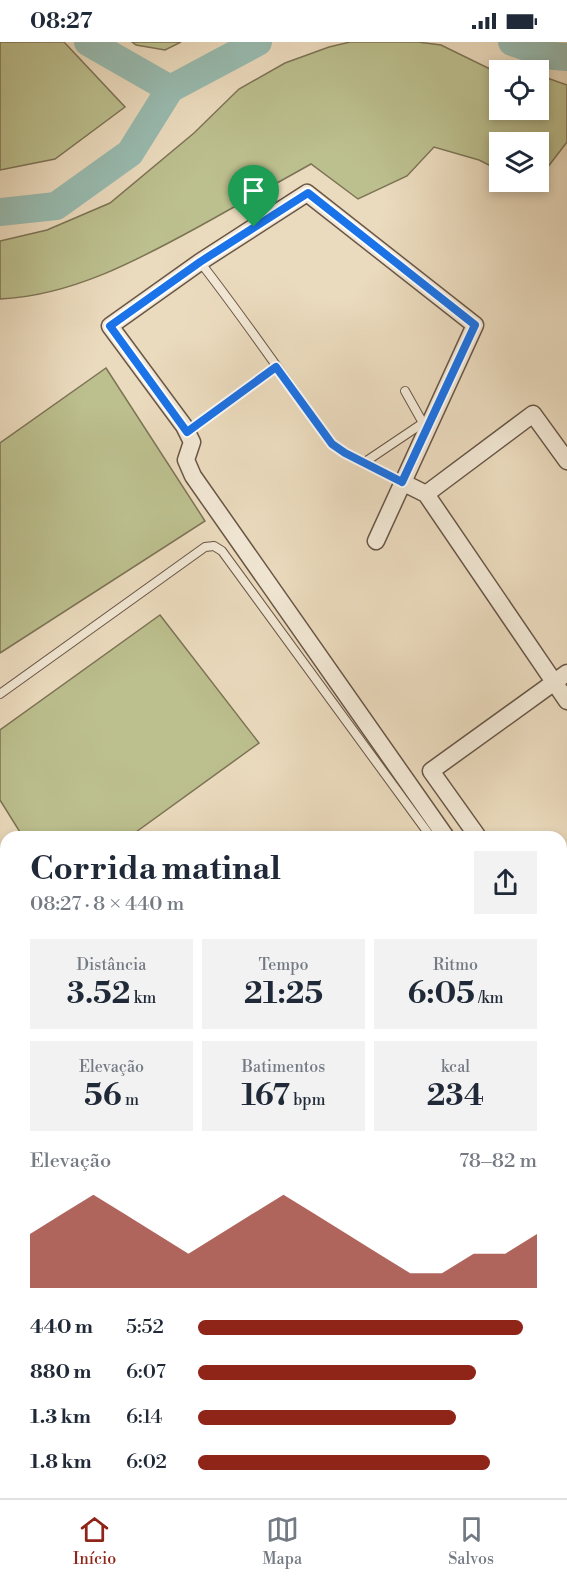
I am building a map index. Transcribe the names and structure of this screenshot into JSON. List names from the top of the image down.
{
  "page": {
    "status": "08:27",
    "heading": ["Corrida matinal", "08:27 · 8 × 440 m"],
    "stats": [
      ["Distância", "3.52 km"],
      ["Tempo", "21:25"],
      ["Ritmo", "6:05 /km"],
      ["Elevação", "56 m"],
      ["Batimentos", "167 bpm"],
      ["kcal", "234"]
    ],
    "chart": ["Elevação", "78–82 m"],
    "list": [
      {
        "name": "440 m",
        "note": "5:52"
      },
      {
        "name": "880 m",
        "note": "6:07"
      },
      {
        "name": "1.3 km",
        "note": "6:14"
      },
      {
        "name": "1.8 km",
        "note": "6:02"
      }
    ],
    "tabs": ["Início", "Mapa", "Salvos"]
  }
}
